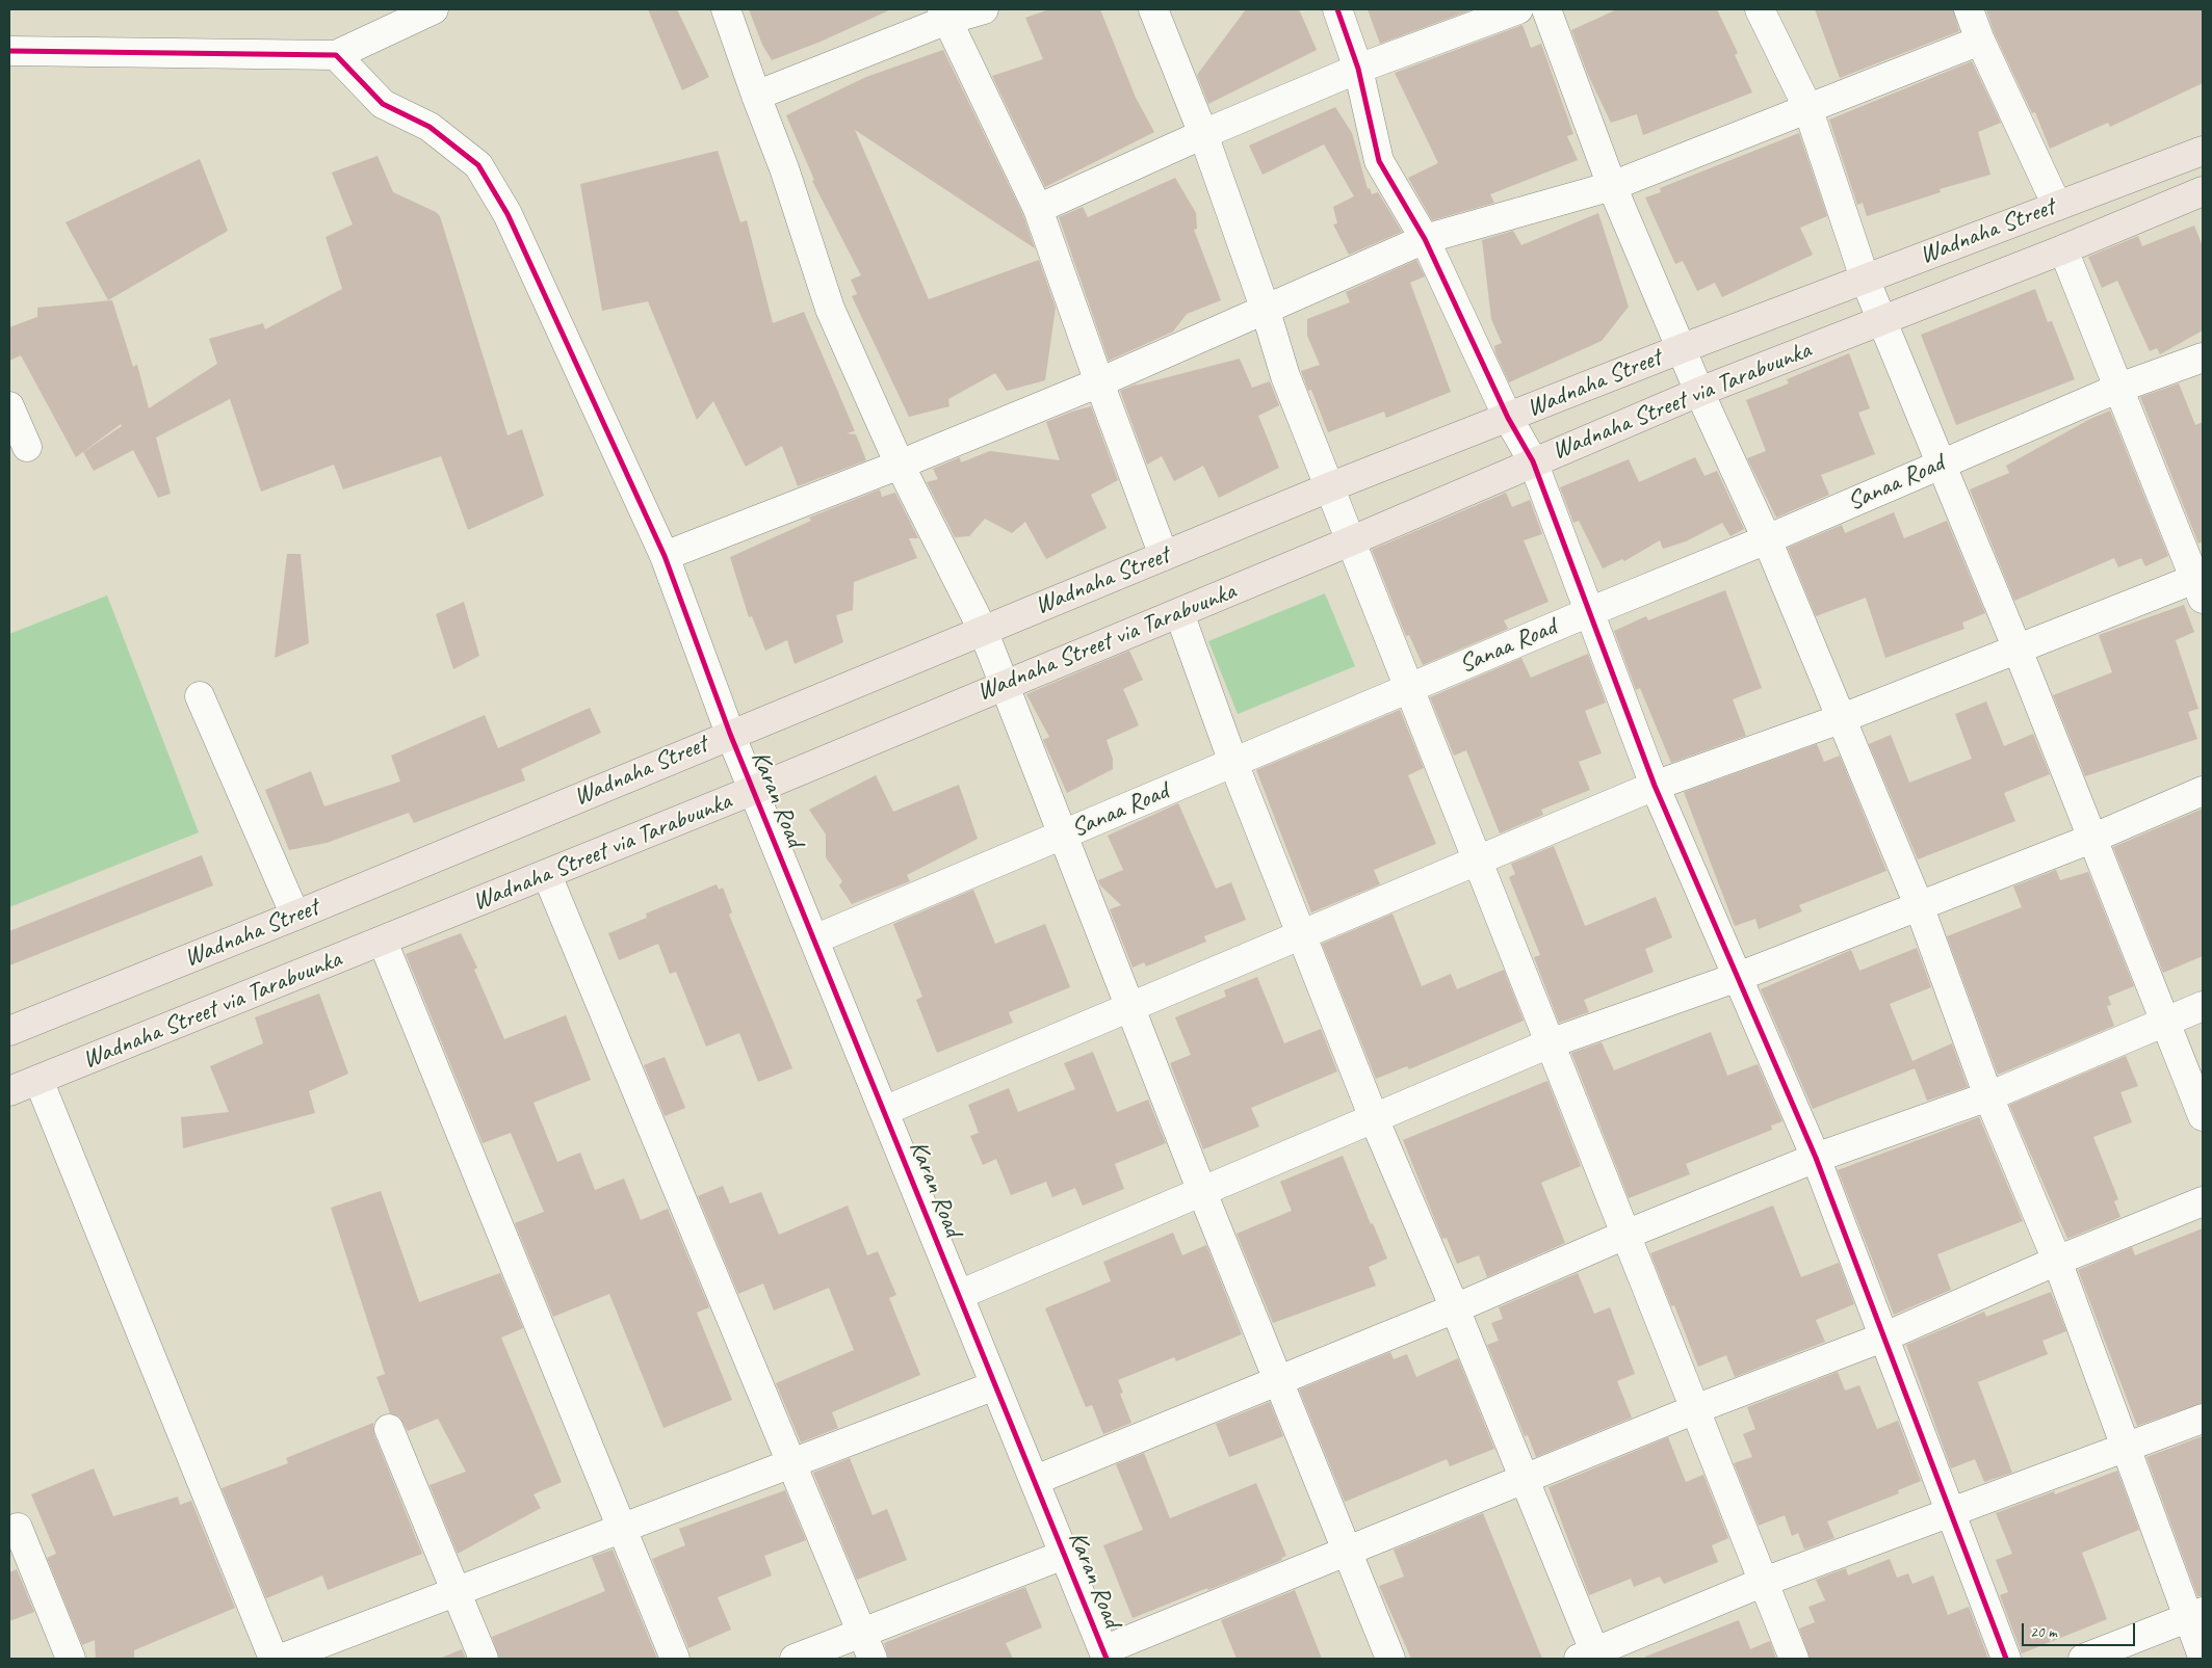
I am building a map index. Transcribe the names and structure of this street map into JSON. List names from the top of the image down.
{
  "streets": {
    "main road": ["Wadnaha Street", "Wadnaha Street via Tarabuunka"],
    "street": ["Sanaa Road", "Karan Road"]
  },
  "crossings": [
    ["Wadnaha Street", "Karan Road"],
    ["Wadnaha Street via Tarabuunka", "Karan Road"],
    ["Sanaa Road", "Karan Road"]
  ],
  "scale_bar": "20 m"
}
